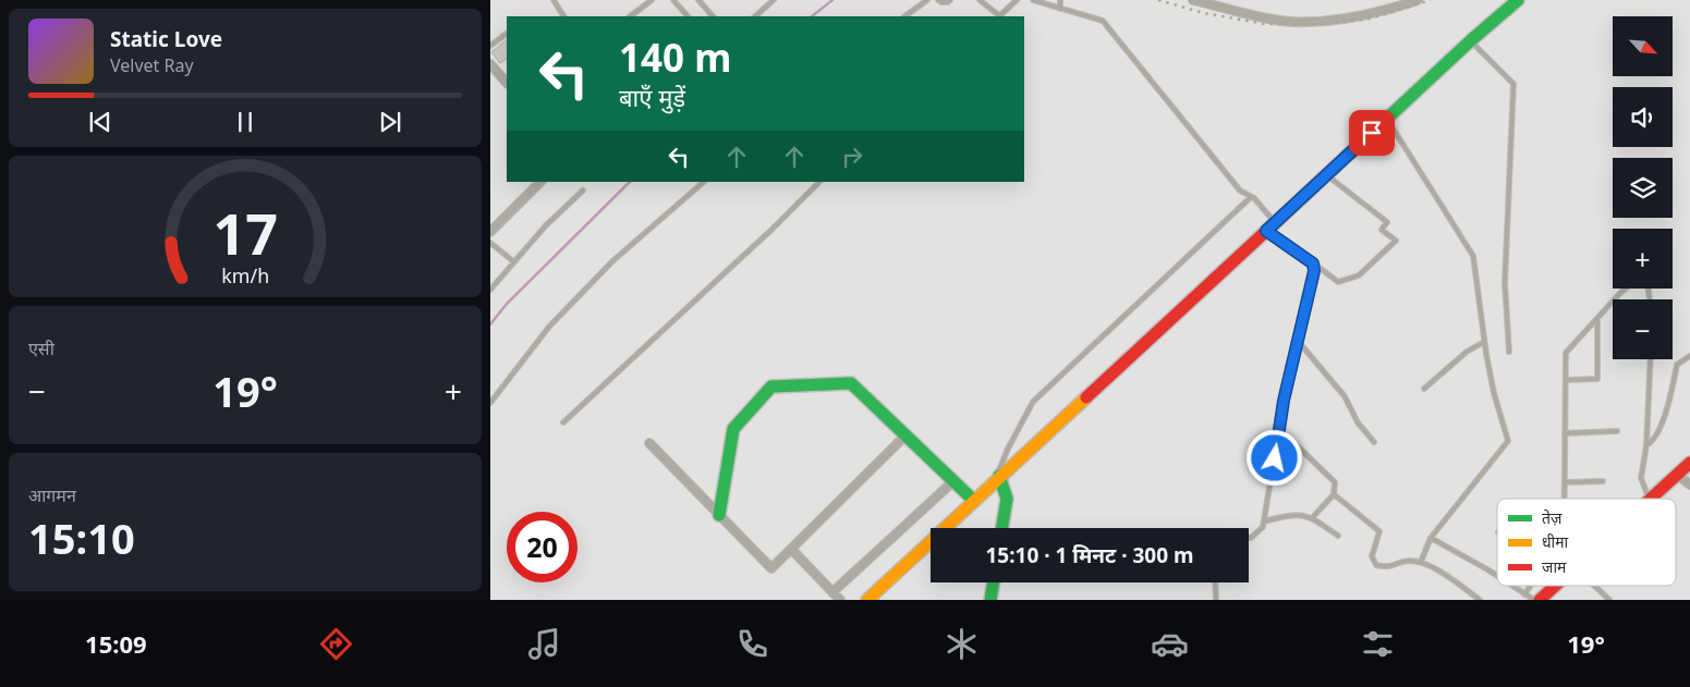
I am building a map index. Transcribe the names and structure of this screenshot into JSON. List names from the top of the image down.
{
  "legend": ["तेज़", "धीमा", "जाम"],
  "north": "bottom right",
  "page": {
    "map_buttons": ["+", "−"],
    "turn": ["140 m", "बाएँ मुड़ें"],
    "song": ["Static Love", "Velvet Ray"],
    "tile": [
      "एसी",
      ["आगमन", "15:10"]
    ],
    "heat": ["−", "19°", "+"],
    "limit": "20",
    "trip": "15:10 · 1 मिनट · 300 m",
    "tabs": ["15:09", "19°"],
    "gauge": ["17", "km/h"]
  }
}
